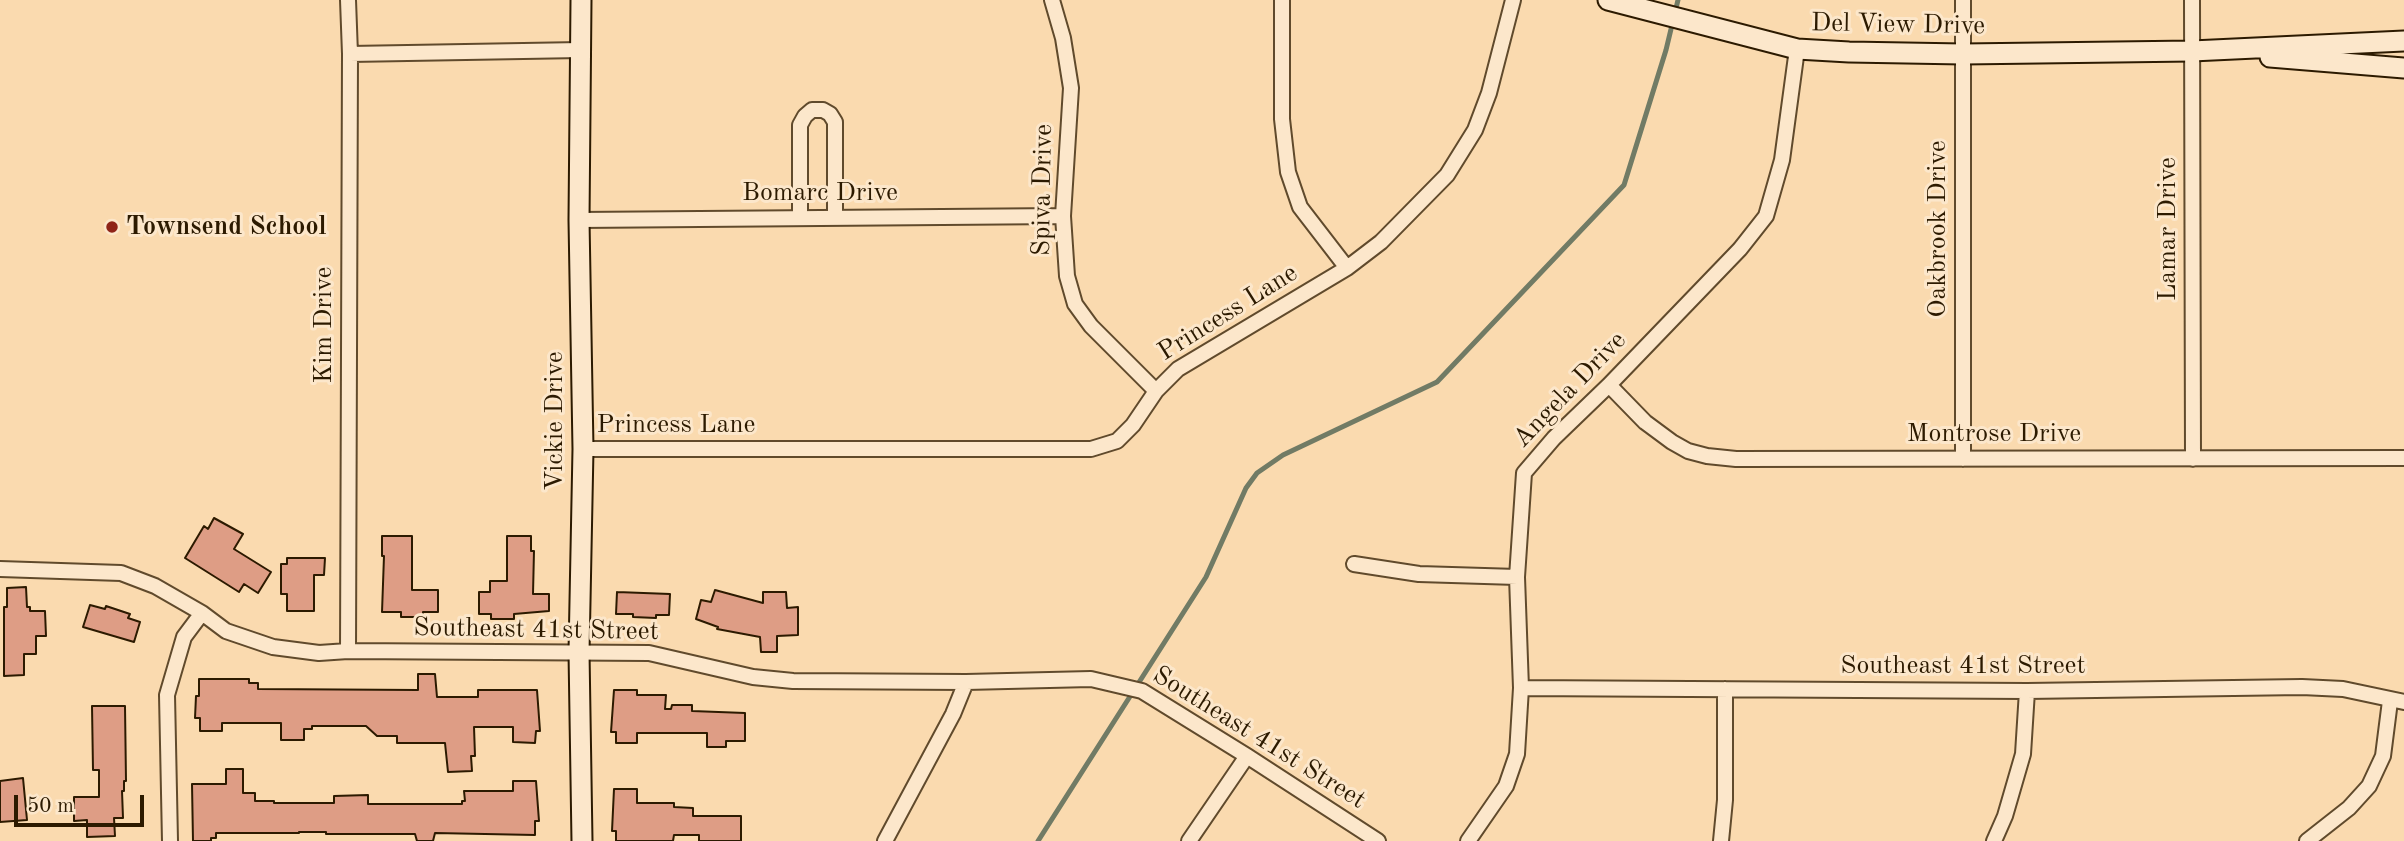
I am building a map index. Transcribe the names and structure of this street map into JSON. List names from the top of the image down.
{
  "streets": {
    "street": [
      "Del View Drive",
      "Spiva Drive",
      "Bomarc Drive",
      "Oakbrook Drive",
      "Lamar Drive",
      "Princess Lane",
      "Kim Drive",
      "Angela Drive",
      "Vickie Drive",
      "Montrose Drive",
      "Southeast 41st Street"
    ]
  },
  "crossings": [
    ["Del View Drive", "Oakbrook Drive"],
    ["Del View Drive", "Lamar Drive"],
    ["Del View Drive", "Angela Drive"],
    ["Spiva Drive", "Bomarc Drive"],
    ["Spiva Drive", "Princess Lane"],
    ["Bomarc Drive", "Vickie Drive"],
    ["Oakbrook Drive", "Montrose Drive"],
    ["Lamar Drive", "Montrose Drive"],
    ["Princess Lane", "Vickie Drive"],
    ["Kim Drive", "Southeast 41st Street"],
    ["Angela Drive", "Montrose Drive"],
    ["Angela Drive", "Southeast 41st Street"],
    ["Vickie Drive", "Southeast 41st Street"]
  ],
  "places": ["Townsend School"],
  "scale_bar": "50 m"
}
